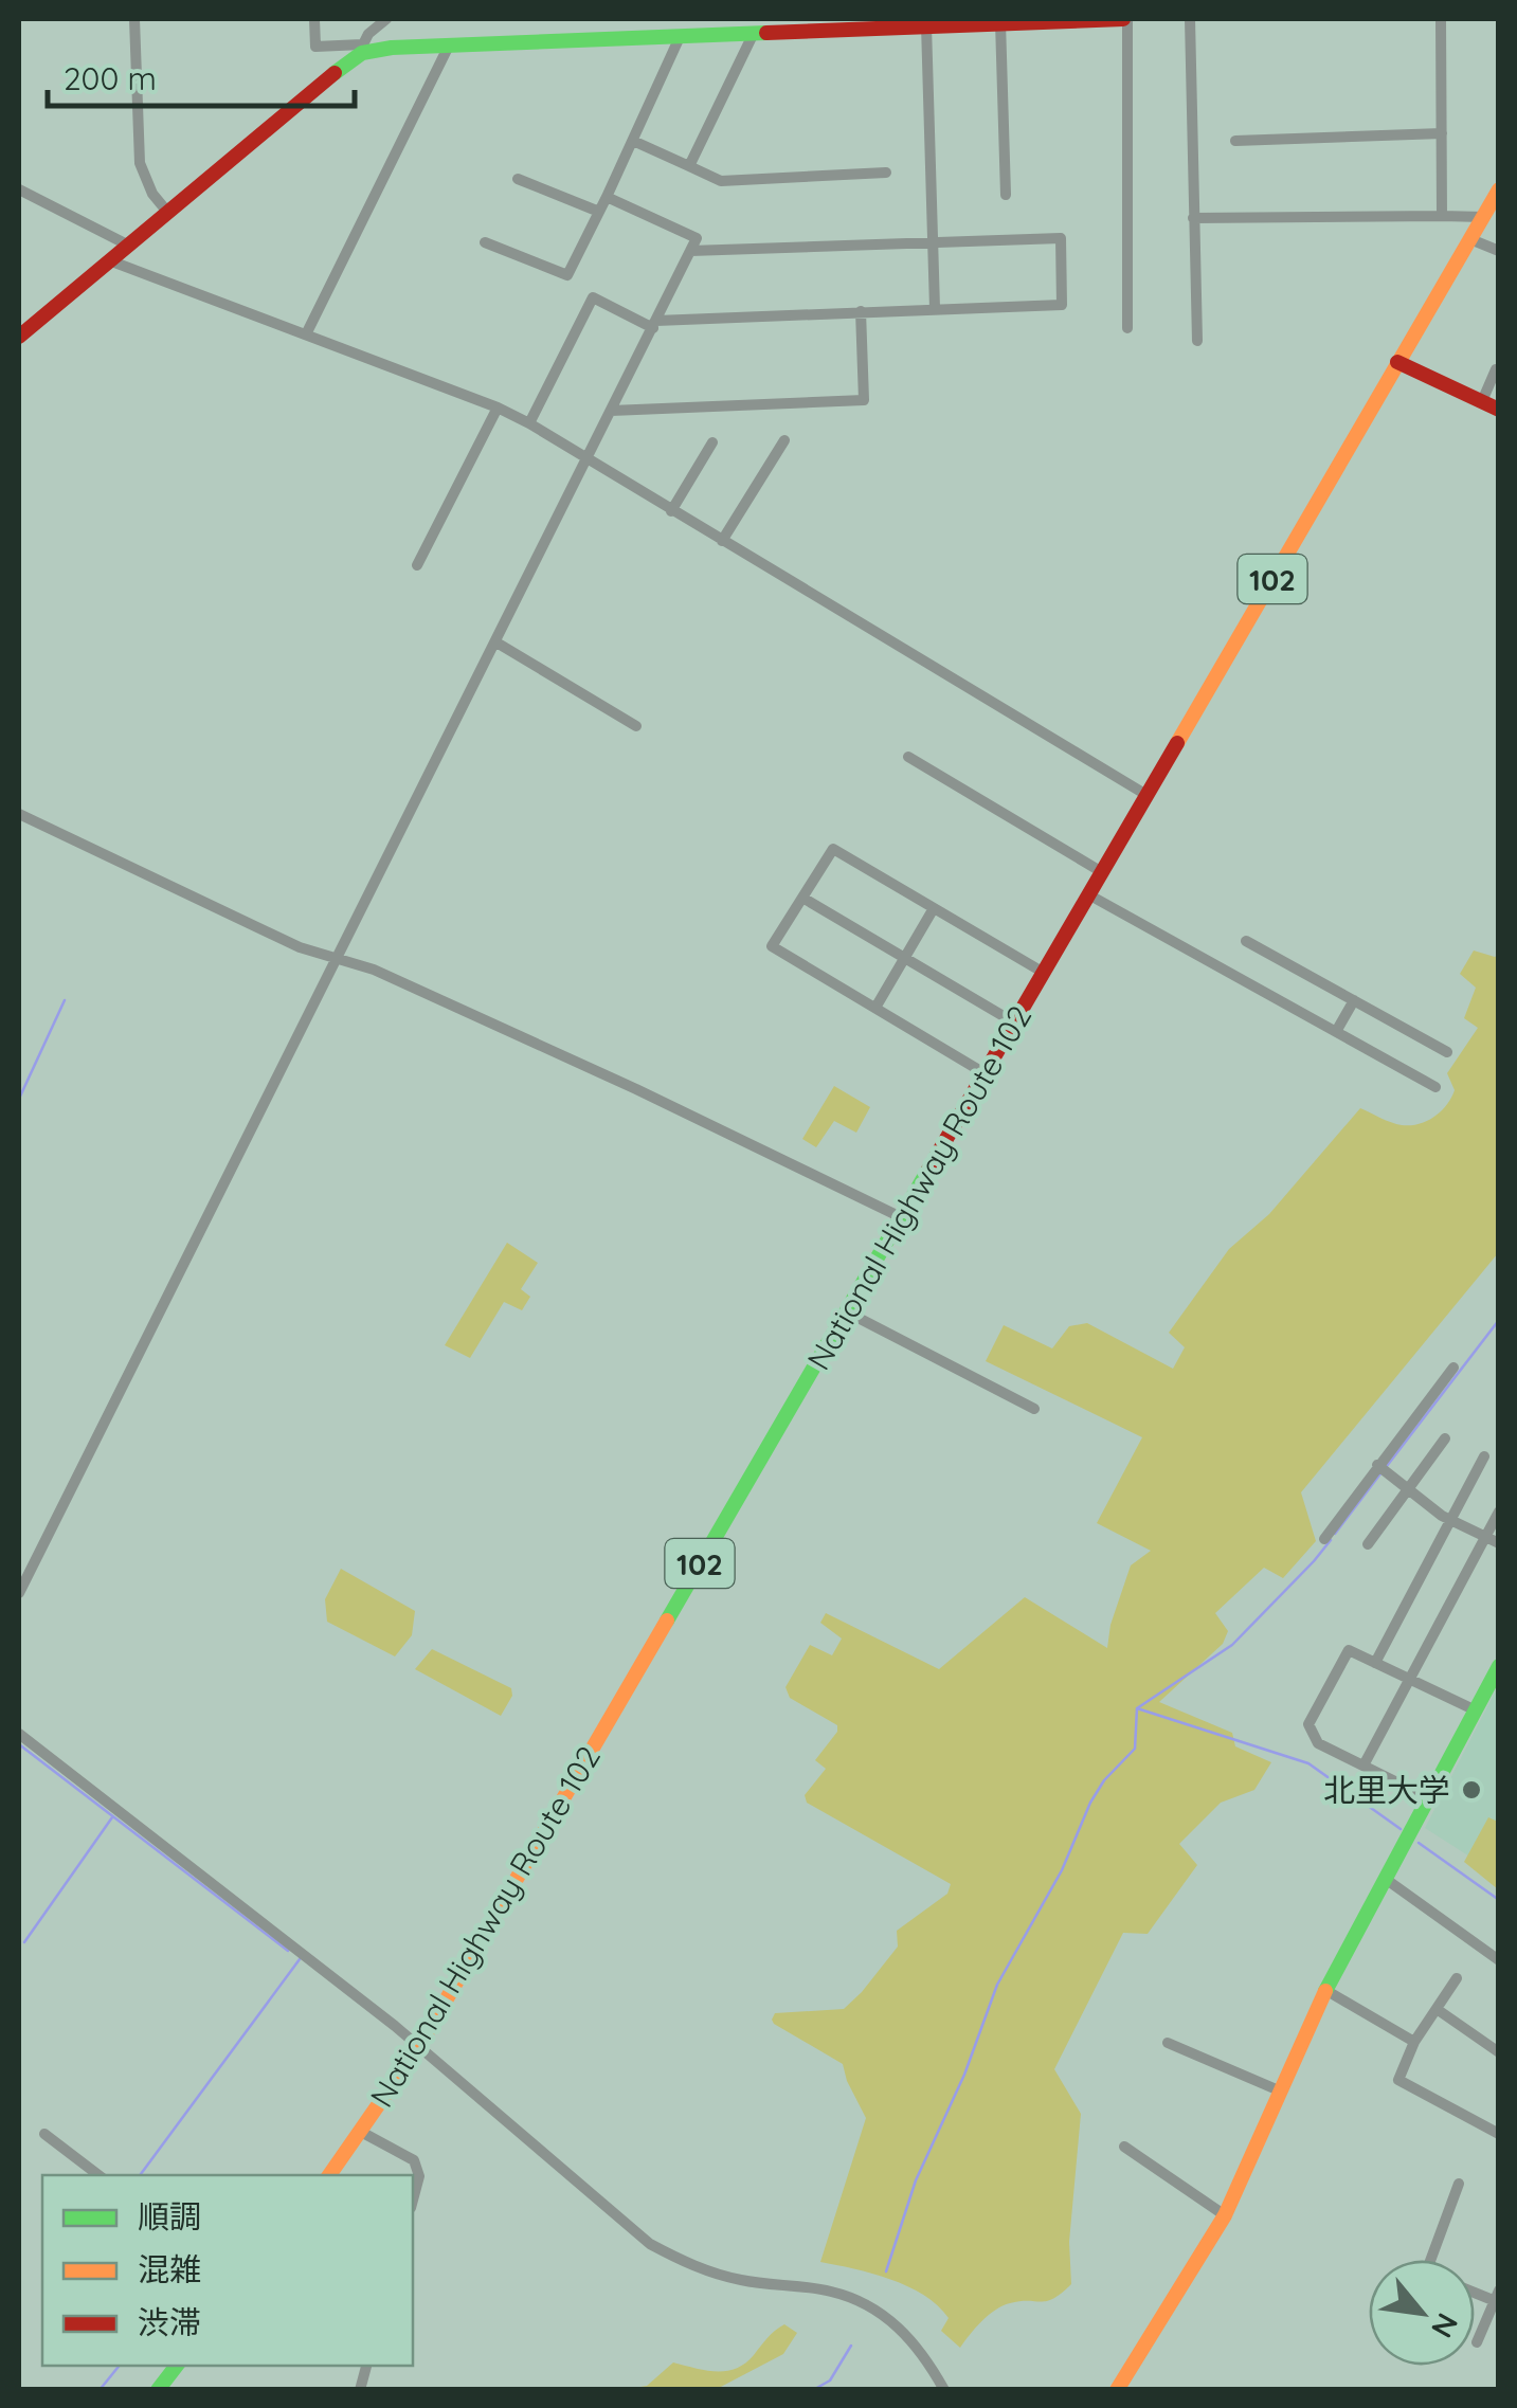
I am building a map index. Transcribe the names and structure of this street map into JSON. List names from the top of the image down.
{
  "streets": {
    "main road": ["102", "National Highway Route 102"]
  },
  "places": ["北里大学"],
  "legend": ["順調", "混雑", "渋滞"],
  "scale_bar": "200 m",
  "north": "bottom right"
}
